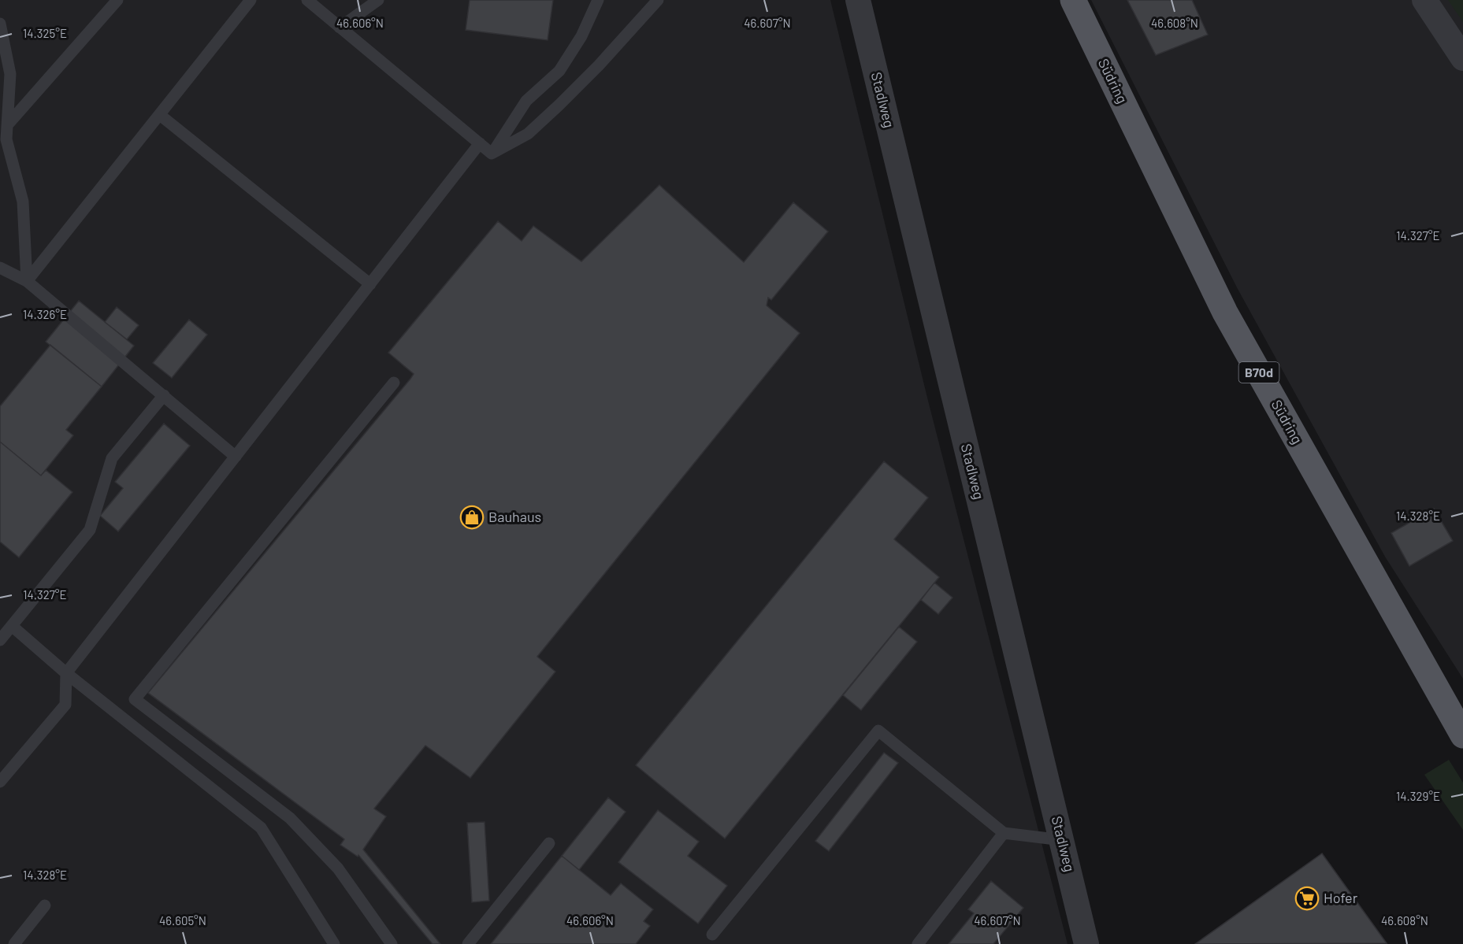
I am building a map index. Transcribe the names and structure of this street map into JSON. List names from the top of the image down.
{
  "streets": {
    "main road": ["Südring", "B70d"],
    "street": ["Stadlweg"]
  },
  "places": {
    "shop": ["Bauhaus"],
    "supermarket": ["Hofer"]
  },
  "coordinates": [
    "46.606°N",
    "46.607°N",
    "46.608°N",
    "14.325°E",
    "14.327°E",
    "14.326°E",
    "14.328°E",
    "14.329°E",
    "46.605°N"
  ]
}
